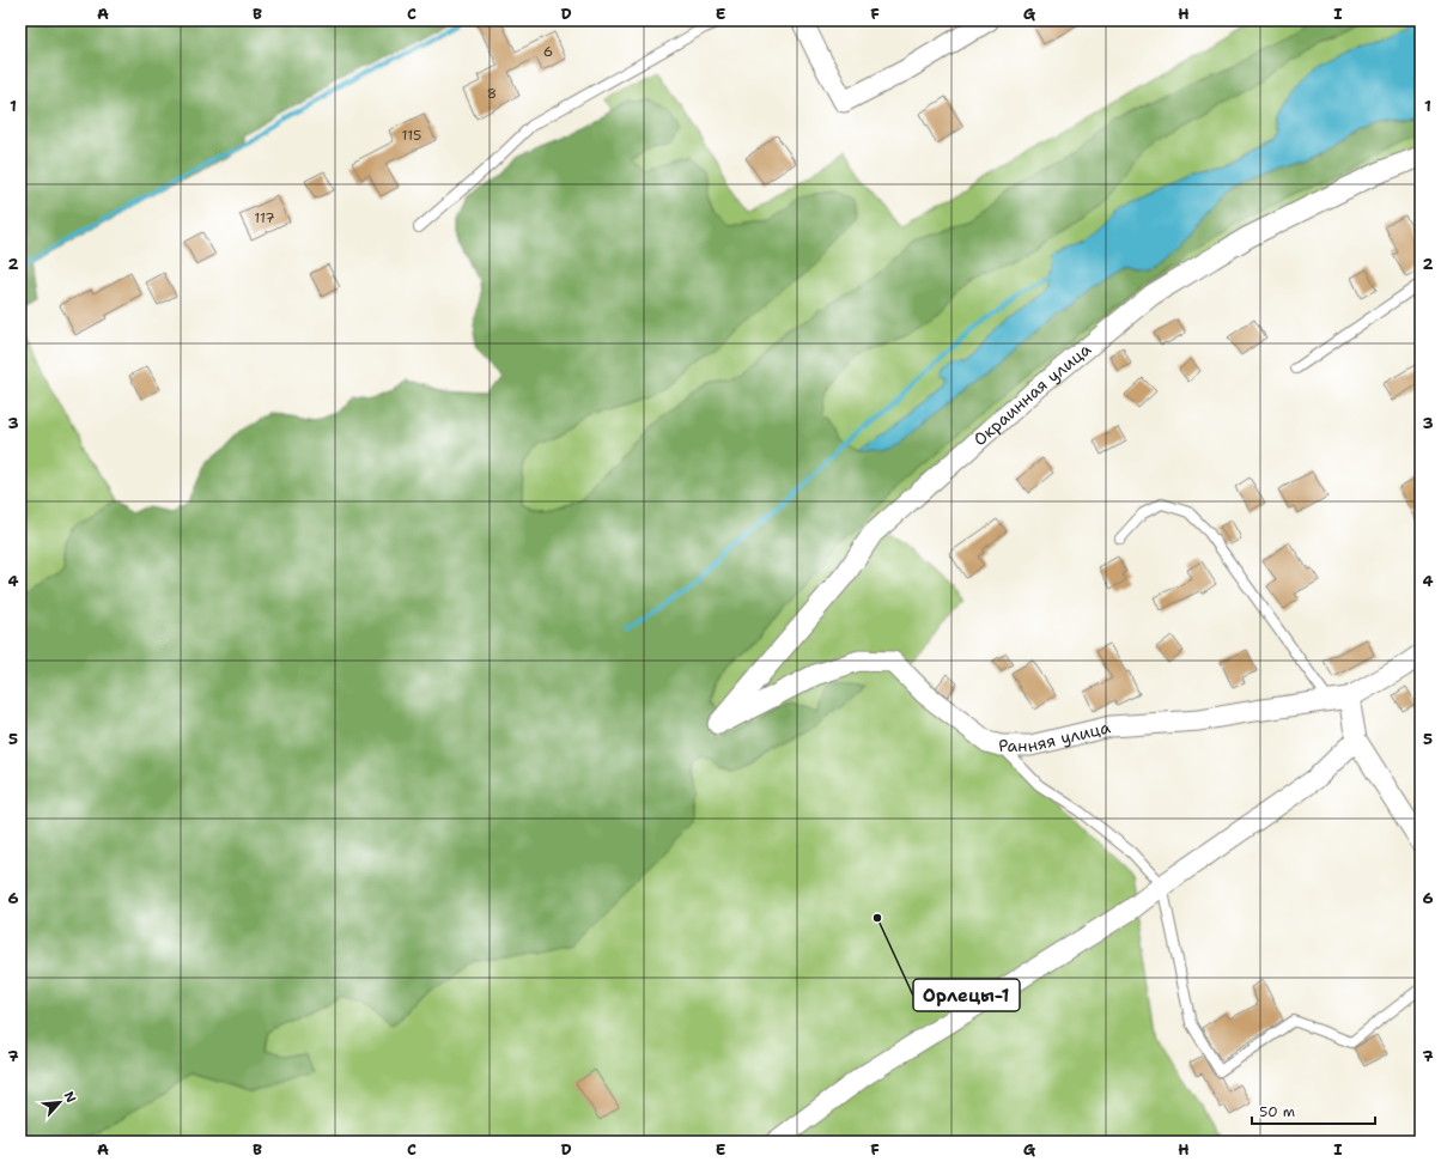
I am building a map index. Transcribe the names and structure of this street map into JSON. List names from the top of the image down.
{
  "streets": {
    "street": ["Окраинная улица", "Ранняя улица"]
  },
  "crossings": [
    ["Окраинная улица", "Ранняя улица"]
  ],
  "places": ["Орлецы-1"],
  "house_numbers": [
    "6",
    "8",
    "115",
    "117"
  ],
  "scale_bar": "50 m",
  "north": "top right",
  "grid": {
    "columns": [
      "A",
      "B",
      "C",
      "D",
      "E",
      "F",
      "G",
      "H",
      "I"
    ],
    "rows": [
      "1",
      "2",
      "3",
      "4",
      "5",
      "6",
      "7"
    ]
  }
}
